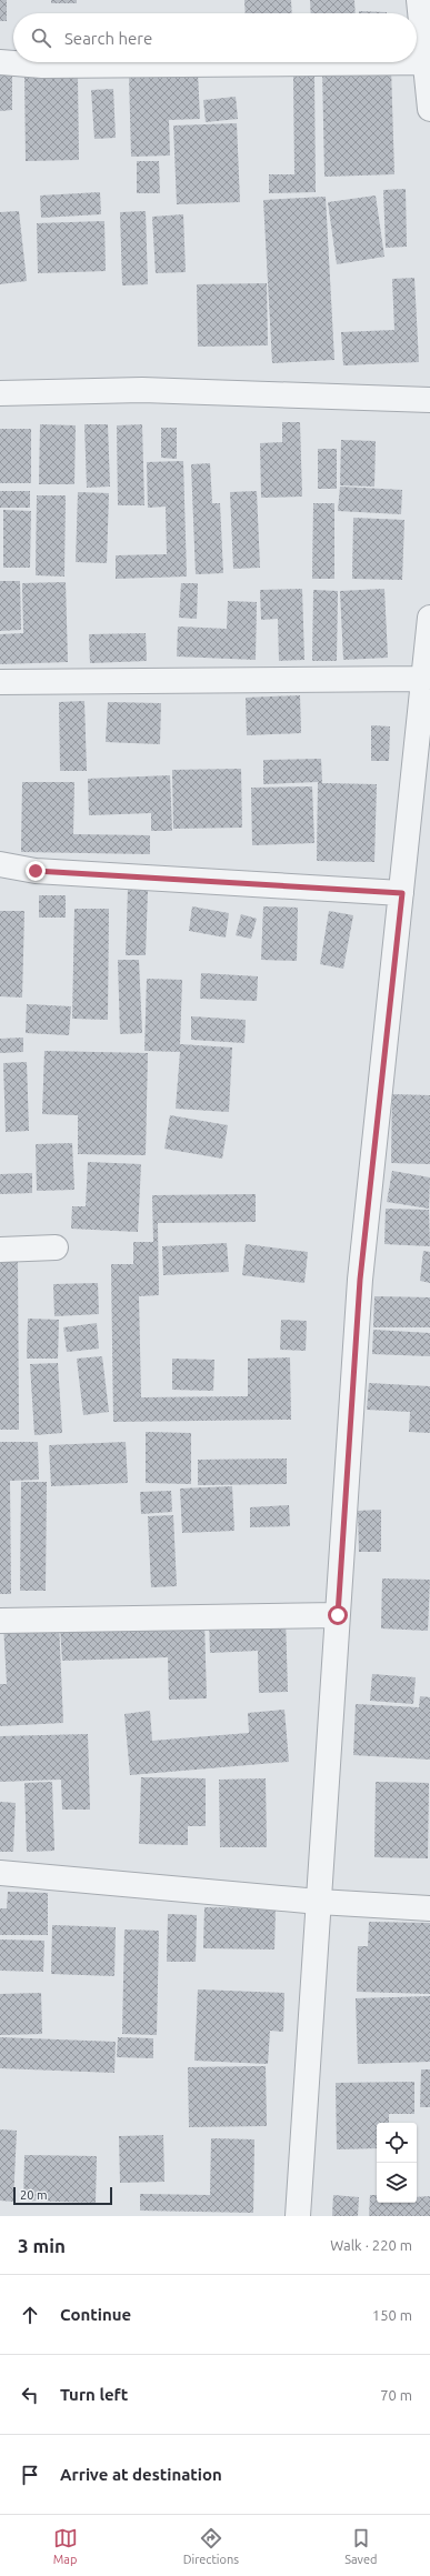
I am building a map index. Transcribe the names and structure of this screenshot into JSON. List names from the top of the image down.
{
  "scale_bar": "20 m",
  "page": {
    "search": "Search here",
    "scale": "20 m",
    "heading": ["3 min", "Walk · 220 m"],
    "list": [
      ["Continue", "150 m"],
      ["Turn left", "70 m"],
      "Arrive at destination"
    ],
    "nav": ["Map", "Directions", "Saved"]
  }
}
